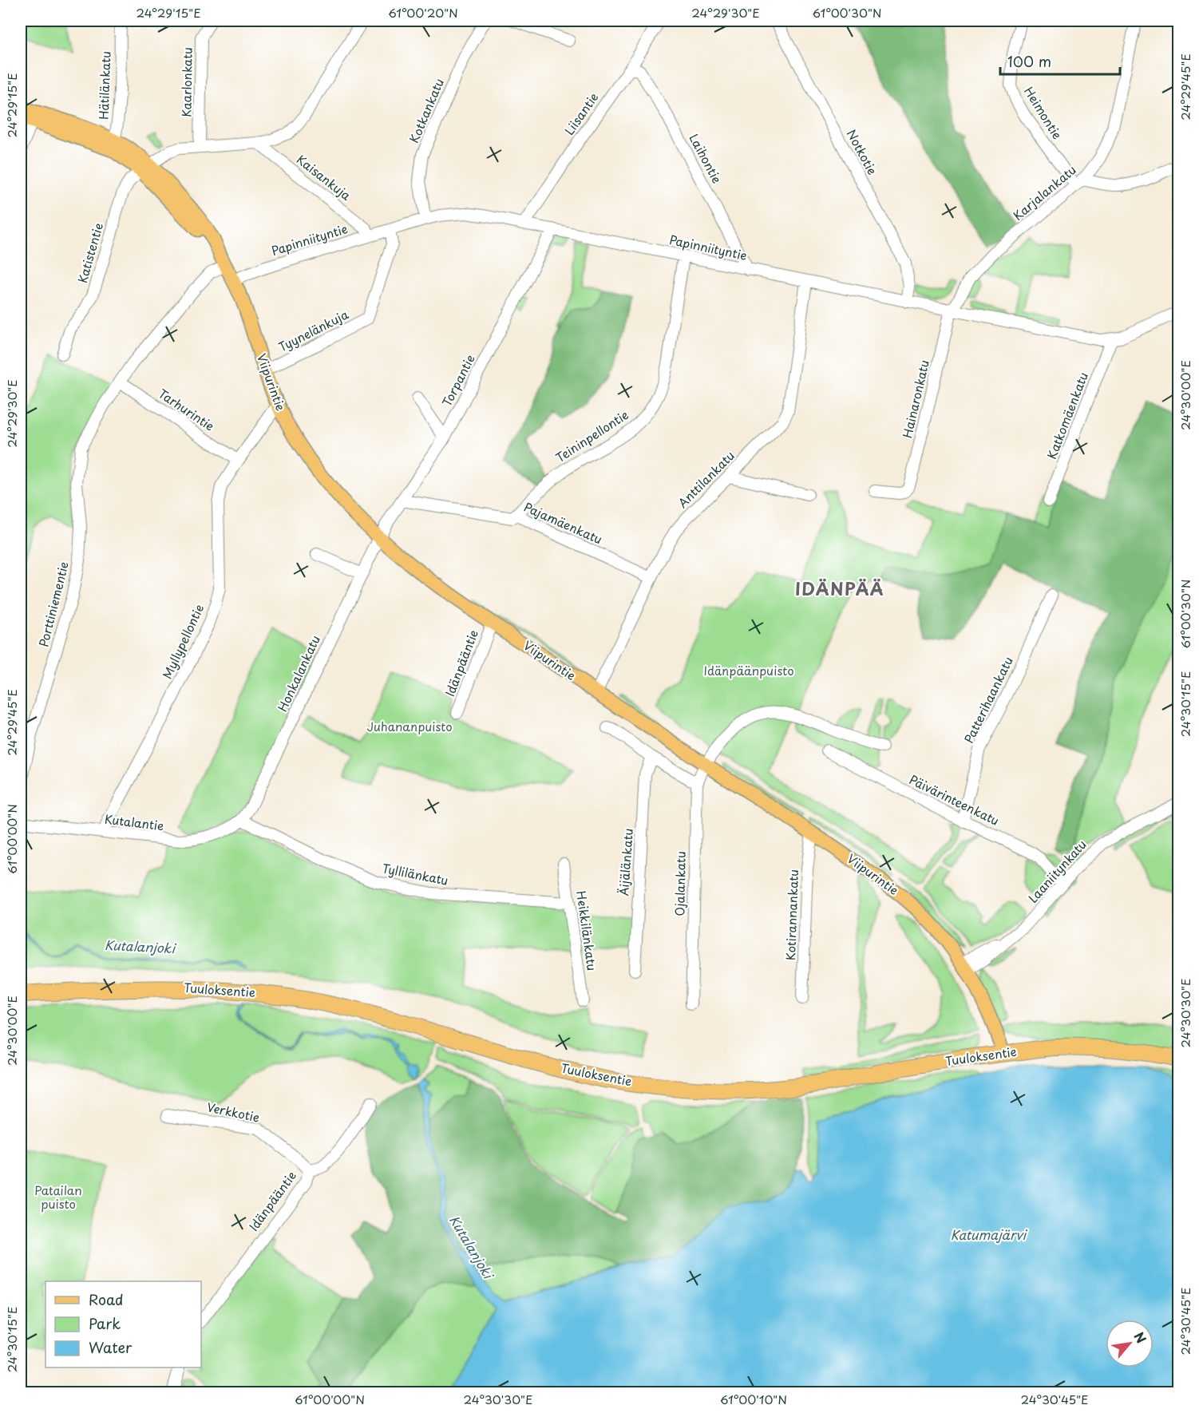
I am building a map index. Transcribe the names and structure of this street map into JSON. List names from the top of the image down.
{
  "streets": {
    "highway": ["Tuuloksentie"],
    "main road": ["Viipurintie"],
    "street": [
      "Kaarlonkatu",
      "Hätilänkatu",
      "Kotkankatu",
      "Heimontie",
      "Liisantie",
      "Notkotie",
      "Laihontie",
      "Kaisankuja",
      "Karjalankatu",
      "Papinniityntie",
      "Katistentie",
      "Tyynelänkuja",
      "Torpantie",
      "Hainaronkatu",
      "Tarhurintie",
      "Katkomäenkatu",
      "Teininpellontie",
      "Anttilankatu",
      "Pajamäenkatu",
      "Porttiniementie",
      "Myllypellontie",
      "Idänpääntie",
      "Honkalankatu",
      "Patterihaankatu",
      "Päivärinteenkatu",
      "Kutalantie",
      "Äijälänkatu",
      "Laaniitynkatu",
      "Tyllilänkatu",
      "Ojalankatu",
      "Kotirannankatu",
      "Heikkilänkatu",
      "Verkkotie"
    ]
  },
  "crossings": [
    ["Kaarlonkatu", "Katistentie"],
    ["Hätilänkatu", "Viipurintie"],
    ["Kotkankatu", "Papinniityntie"],
    ["Heimontie", "Karjalankatu"],
    ["Liisantie", "Laihontie"],
    ["Liisantie", "Papinniityntie"],
    ["Notkotie", "Papinniityntie"],
    ["Laihontie", "Papinniityntie"],
    ["Kaisankuja", "Papinniityntie"],
    ["Kaisankuja", "Katistentie"],
    ["Karjalankatu", "Papinniityntie"],
    ["Karjalankatu", "Hainaronkatu"],
    ["Papinniityntie", "Tyynelänkuja"],
    ["Papinniityntie", "Torpantie"],
    ["Papinniityntie", "Viipurintie"],
    ["Papinniityntie", "Hainaronkatu"],
    ["Papinniityntie", "Katkomäenkatu"],
    ["Papinniityntie", "Teininpellontie"],
    ["Papinniityntie", "Anttilankatu"],
    ["Katistentie", "Viipurintie"],
    ["Tyynelänkuja", "Viipurintie"],
    ["Torpantie", "Viipurintie"],
    ["Torpantie", "Pajamäenkatu"],
    ["Torpantie", "Honkalankatu"],
    ["Viipurintie", "Anttilankatu"],
    ["Viipurintie", "Porttiniementie"],
    ["Viipurintie", "Myllypellontie"],
    ["Viipurintie", "Idänpääntie"],
    ["Viipurintie", "Honkalankatu"],
    ["Viipurintie", "Laaniitynkatu"],
    ["Viipurintie", "Ojalankatu"],
    ["Viipurintie", "Kotirannankatu"],
    ["Viipurintie", "Tuuloksentie"],
    ["Tarhurintie", "Porttiniementie"],
    ["Tarhurintie", "Myllypellontie"],
    ["Teininpellontie", "Pajamäenkatu"],
    ["Anttilankatu", "Pajamäenkatu"],
    ["Myllypellontie", "Kutalantie"],
    ["Idänpääntie", "Verkkotie"],
    ["Honkalankatu", "Kutalantie"],
    ["Honkalankatu", "Tyllilänkatu"],
    ["Patterihaankatu", "Päivärinteenkatu"],
    ["Päivärinteenkatu", "Laaniitynkatu"],
    ["Kutalantie", "Tyllilänkatu"],
    ["Tyllilänkatu", "Heikkilänkatu"]
  ],
  "districts": ["IDÄNPÄÄ"],
  "water": ["Kutalanjoki", "Katumajärvi"],
  "parks": ["Idänpäänpuisto", "Juhananpuisto", "Patailan puisto"],
  "legend": ["Road", "Park", "Water"],
  "scale_bar": "100 m",
  "north": "top right",
  "coordinates": [
    "24°29'15\"E",
    "61°00'20\"N",
    "24°29'30\"E",
    "61°00'30\"N",
    "24°29'45\"E",
    "24°30'00\"E",
    "24°30'15\"E",
    "61°00'00\"N",
    "24°30'30\"E",
    "24°30'45\"E",
    "61°00'10\"N"
  ]
}
